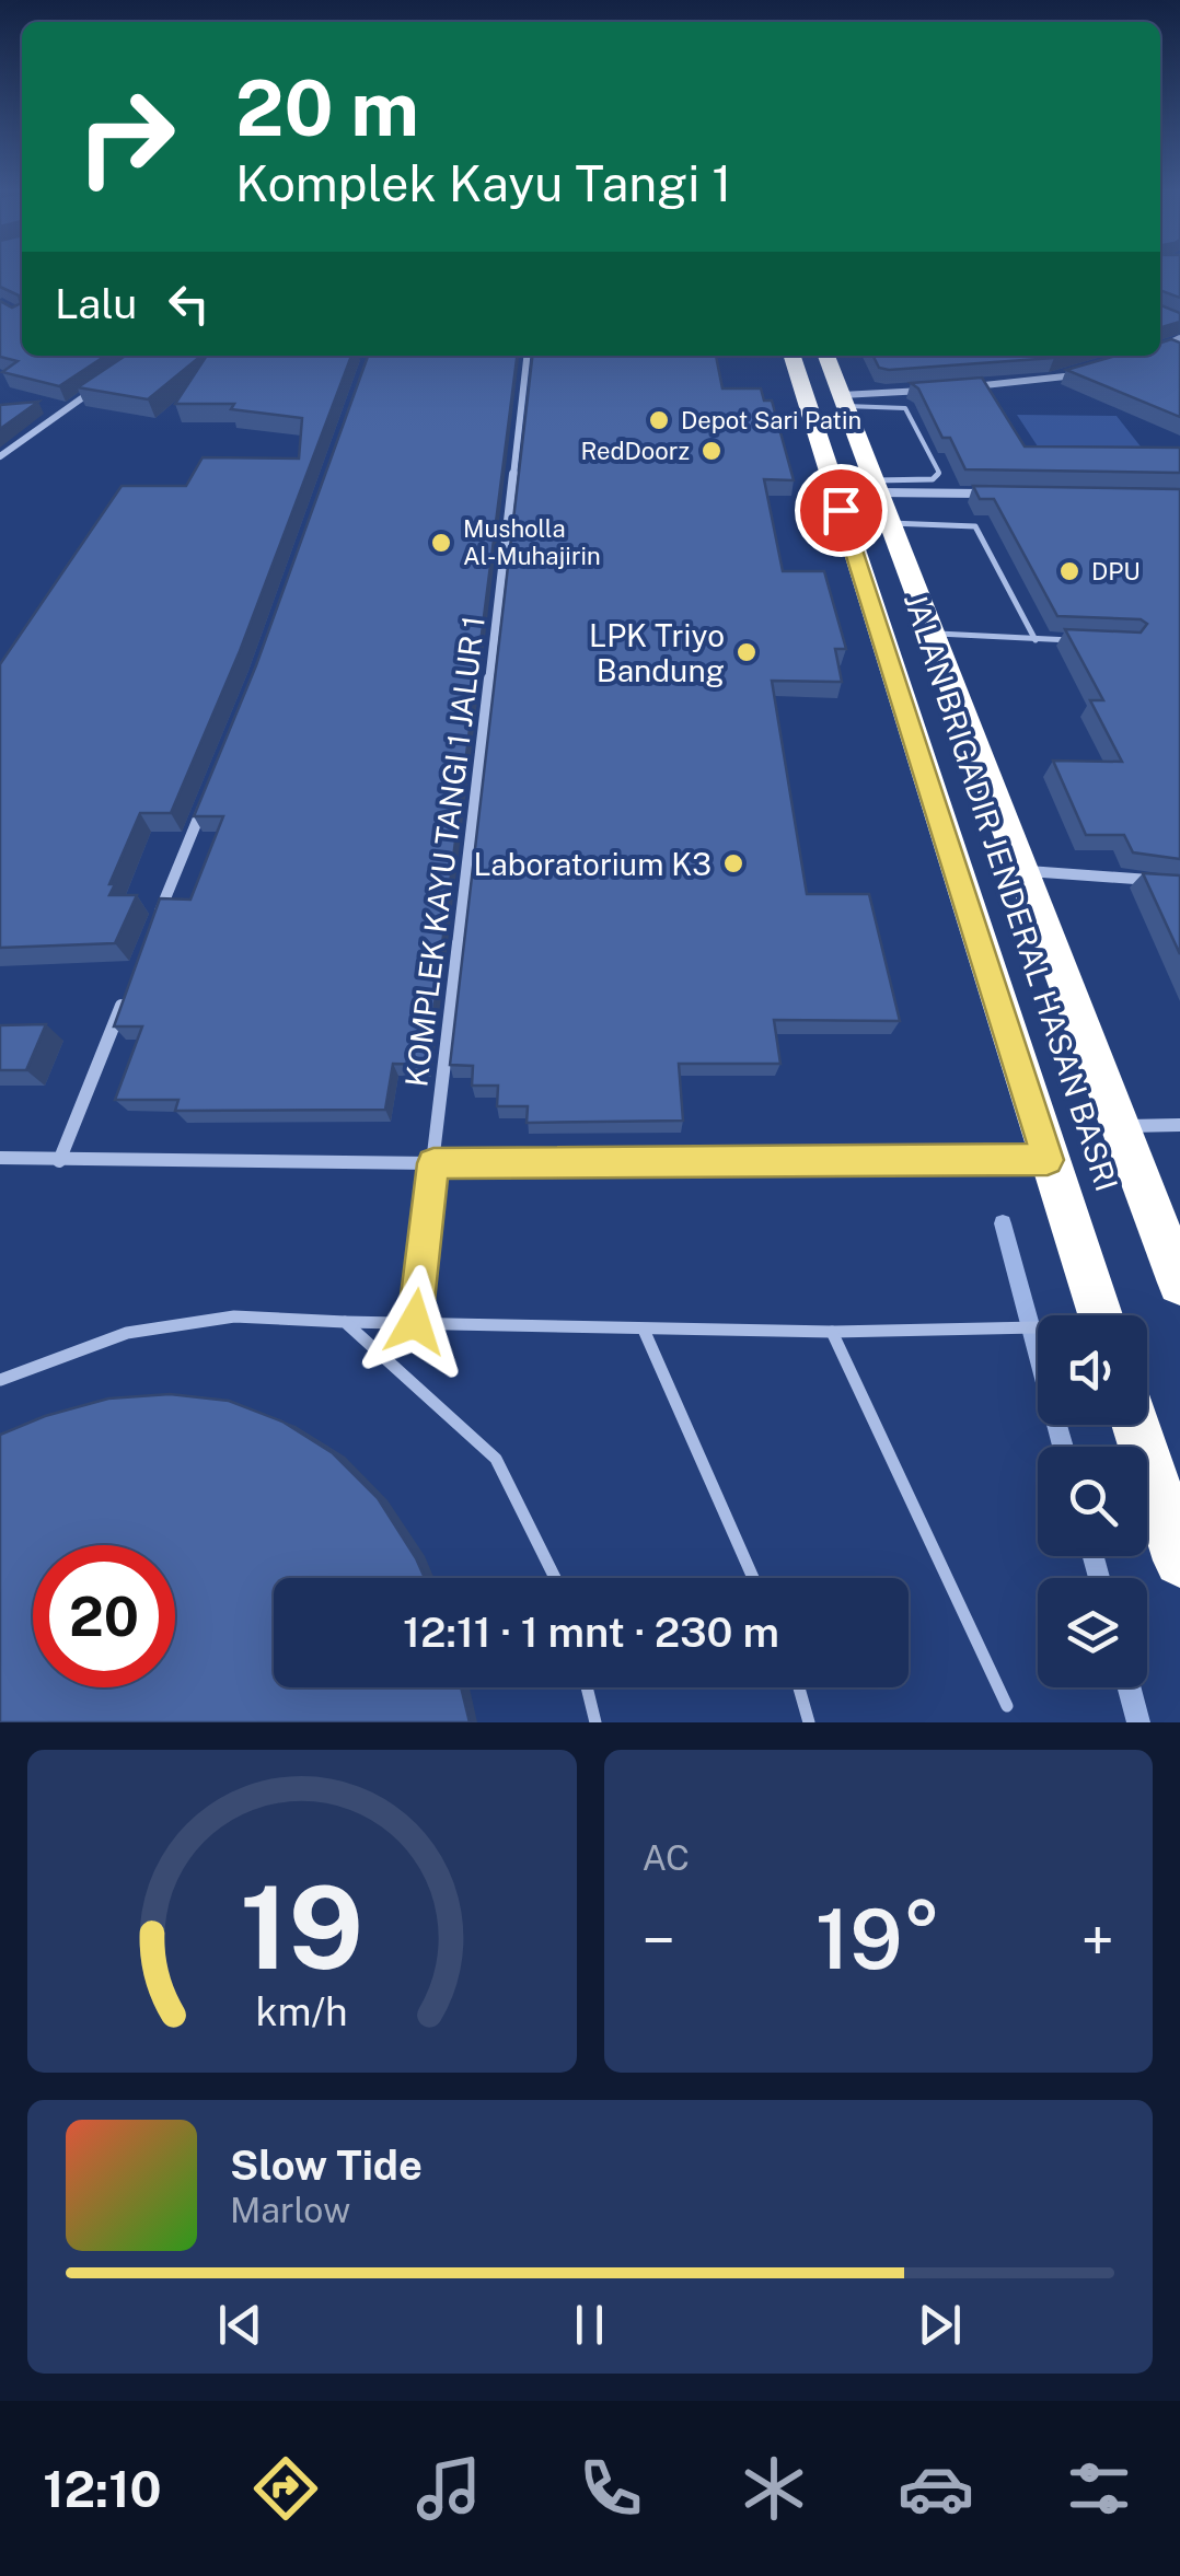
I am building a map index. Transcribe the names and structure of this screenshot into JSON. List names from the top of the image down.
{
  "streets": {
    "highway": ["JALAN BRIGADIR JENDERAL HASAN BASRI"],
    "street": ["KOMPLEK KAYU TANGI 1 JALUR 1"]
  },
  "places": [
    "Depot Sari Patin",
    "RedDoorz",
    "Musholla Al-Muhajirin",
    "DPU",
    "LPK Triyo Bandung",
    "Laboratorium K3"
  ],
  "page": {
    "turn": ["20 m", "Komplek Kayu Tangi 1"],
    "then": "Lalu",
    "limit": "20",
    "trip": "12:11 · 1 mnt · 230 m",
    "tile": "AC",
    "heat": ["−", "19°", "+"],
    "song": ["Slow Tide", "Marlow"],
    "tabs": "12:10",
    "gauge": ["19", "km/h"]
  }
}
